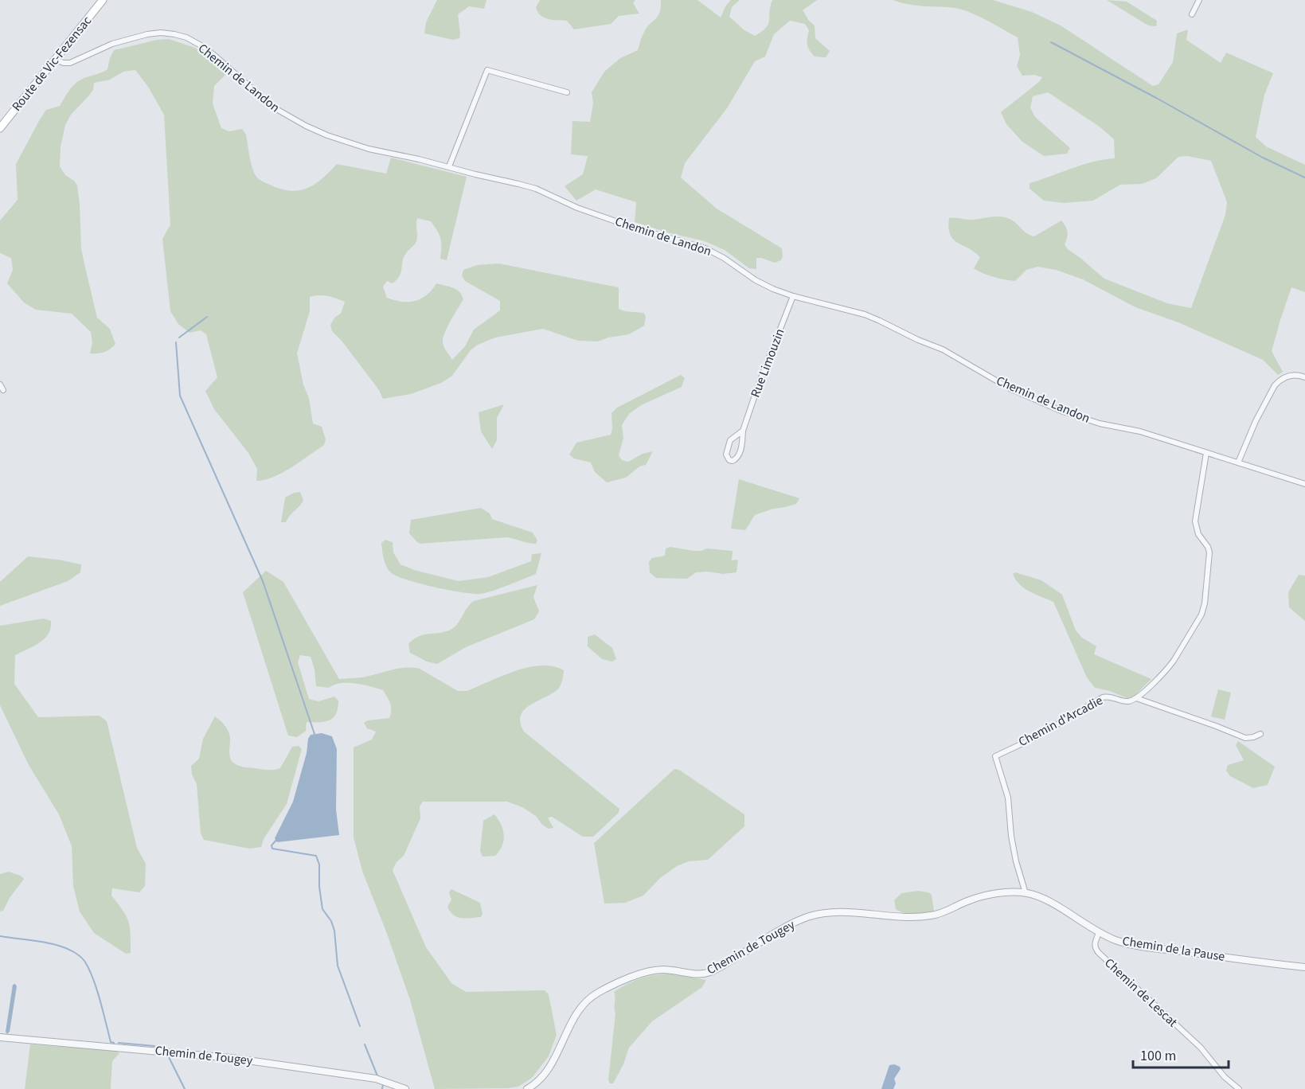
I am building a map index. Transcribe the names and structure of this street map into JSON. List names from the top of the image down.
{
  "streets": {
    "main road": ["Route de Vic-Fezensac"],
    "street": [
      "Chemin de Landon",
      "Rue Limouzin",
      "Chemin d'Arcadie",
      "Chemin de Tougey",
      "Chemin de la Pause",
      "Chemin de Lescat"
    ]
  },
  "crossings": [
    ["Route de Vic-Fezensac", "Chemin de Landon"],
    ["Chemin de Landon", "Rue Limouzin"],
    ["Chemin d'Arcadie", "Chemin de Tougey"],
    ["Chemin d'Arcadie", "Chemin de la Pause"],
    ["Chemin de Tougey", "Chemin de la Pause"],
    ["Chemin de la Pause", "Chemin de Lescat"]
  ],
  "scale_bar": "100 m"
}
